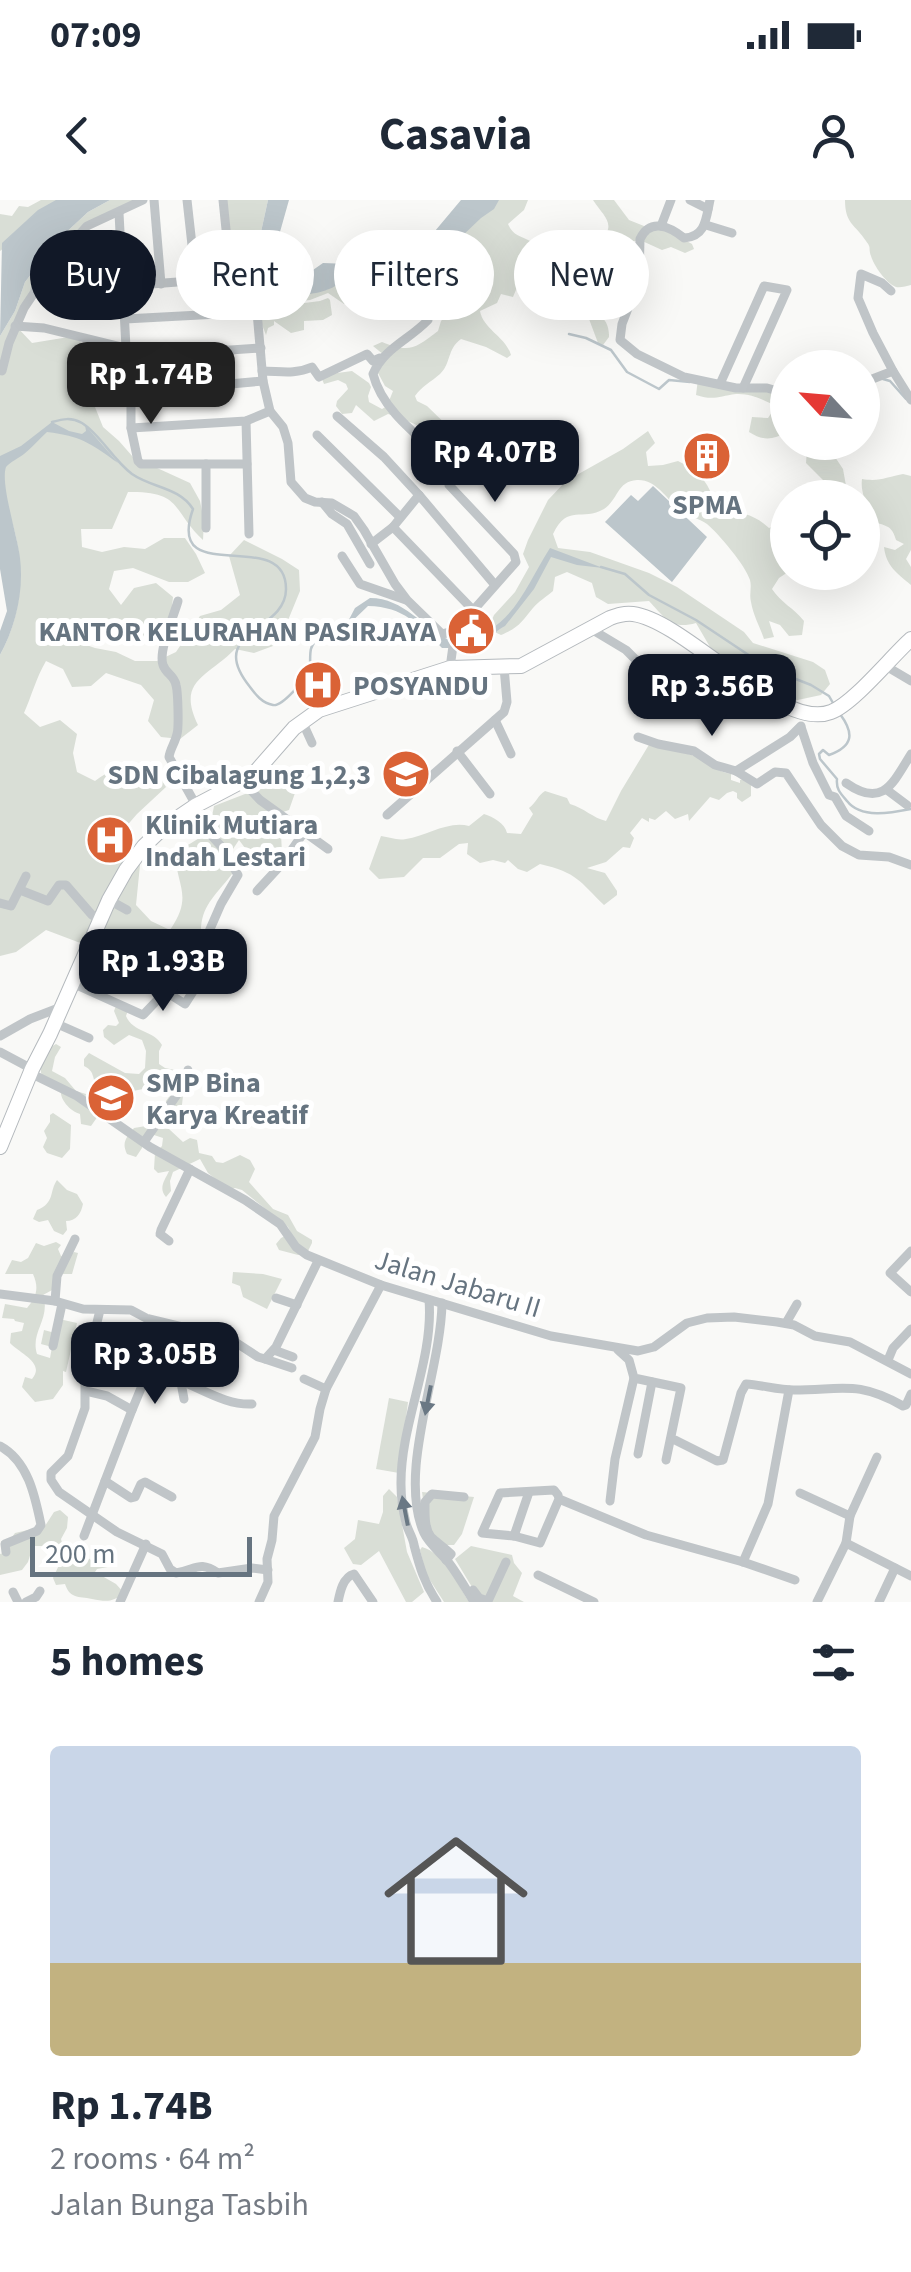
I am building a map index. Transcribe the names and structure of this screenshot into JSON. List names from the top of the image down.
{
  "streets": {
    "street": ["Jalan Jabaru II"]
  },
  "places": {
    "building": ["SPMA"],
    "public building": ["KANTOR KELURAHAN PASIRJAYA"],
    "hospital": ["POSYANDU", "Klinik Mutiara Indah Lestari"],
    "school or university": ["SDN Cibalagung 1,2,3", "SMP Bina Karya Kreatif"]
  },
  "scale_bar": "200 m",
  "north": "top left",
  "page": {
    "status": "07:09",
    "header": "Casavia",
    "chip": [
      "Buy",
      "Rent",
      "Filters",
      "New"
    ],
    "price": [
      "Rp 1.74B",
      "Rp 4.07B",
      "Rp 3.56B",
      "Rp 1.93B",
      "Rp 3.05B"
    ],
    "scale": "200 m",
    "heading": "5 homes",
    "list": [
      {
        "name": "Rp 1.74B",
        "note": "2 rooms · 64 m² · Jalan Bunga Tasbih"
      }
    ]
  }
}
